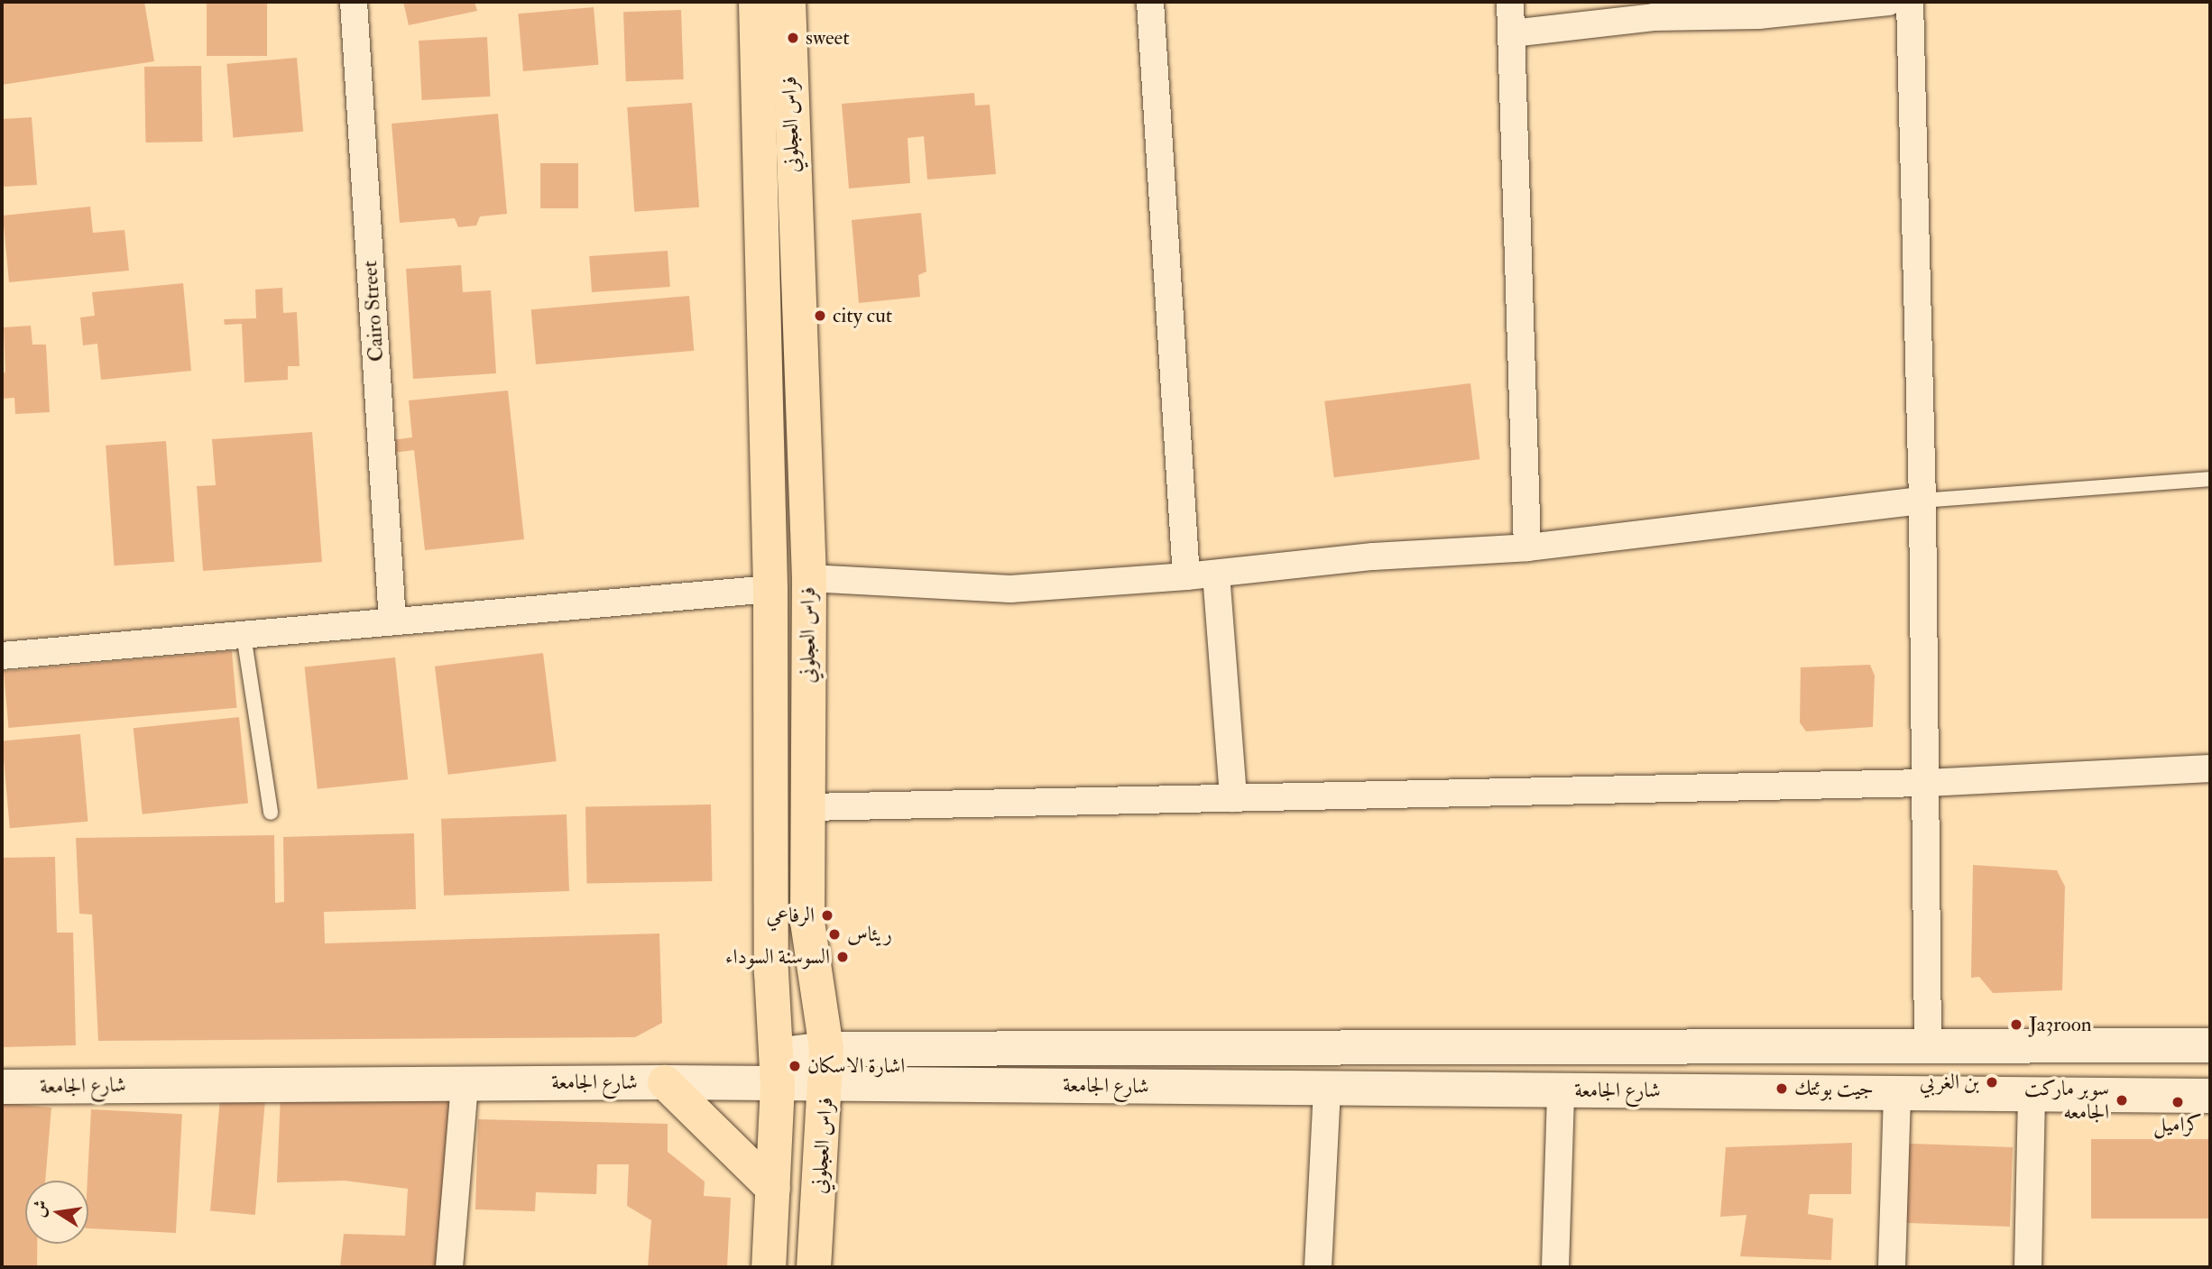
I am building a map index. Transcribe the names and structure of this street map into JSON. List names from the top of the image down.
{
  "streets": {
    "main road": ["فراس العجلوني", "شارع الجامعة"],
    "street": ["Cairo Street"]
  },
  "crossings": [
    ["فراس العجلوني", "شارع الجامعة"]
  ],
  "places": [
    "sweet",
    "city cut",
    "الرفاعي",
    "ريئاس",
    "السوسنة السوداء",
    "Ja3roon",
    "اشارة الاسكان",
    "بن الغربي",
    "جيت بوئتك",
    "سوبر ماركت الجامعه",
    "كراميل"
  ],
  "north": "left"
}
